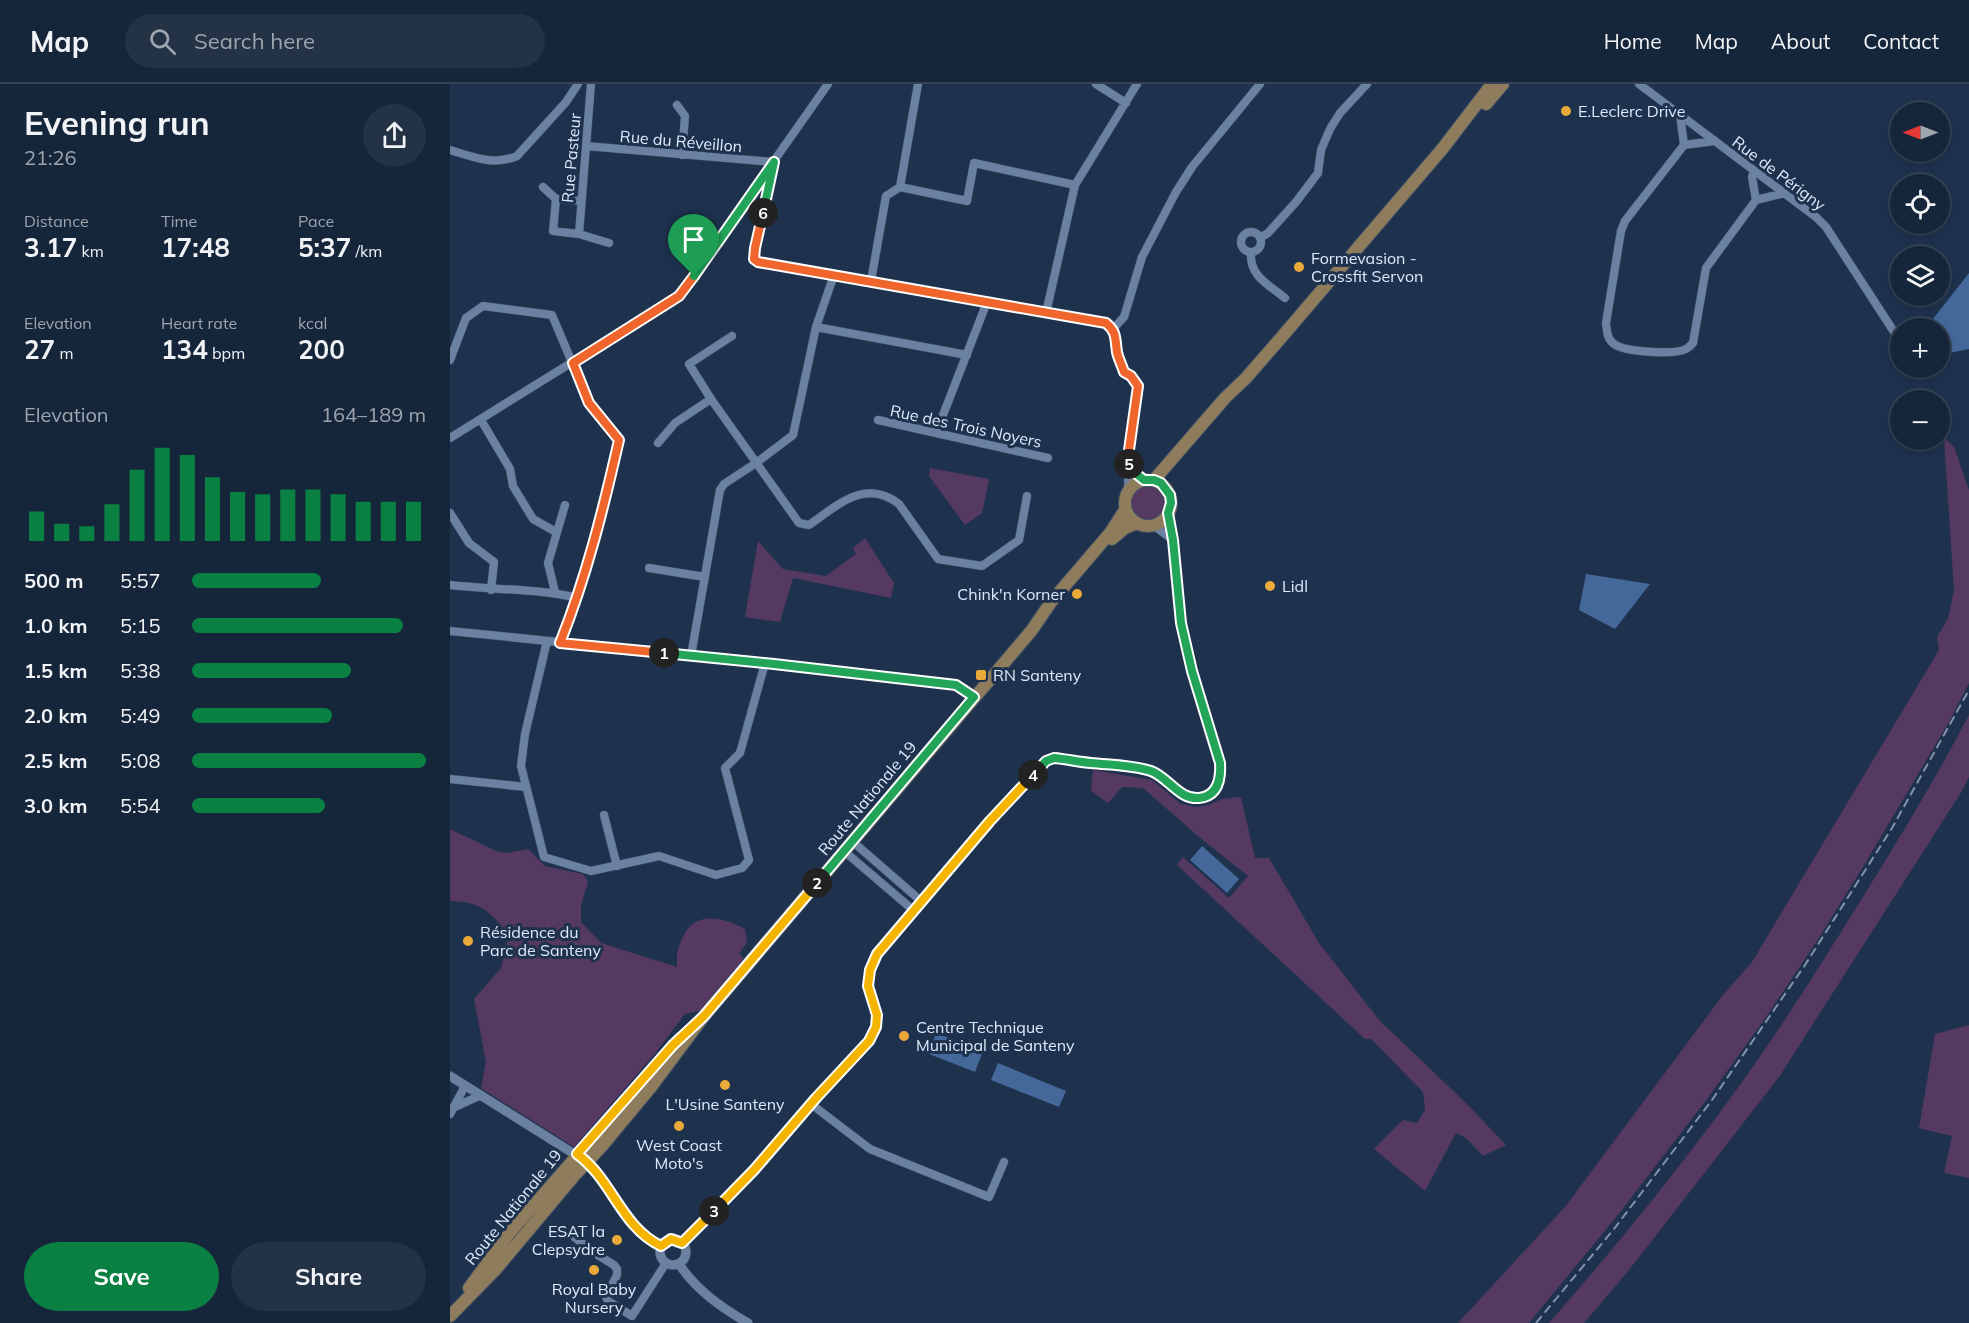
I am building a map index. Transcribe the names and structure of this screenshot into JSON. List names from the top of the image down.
{
  "streets": {
    "main road": ["Route Nationale 19"],
    "street": [
      "Rue du Réveillon",
      "Rue Pasteur",
      "Rue de Périgny",
      "Rue des Trois Noyers"
    ]
  },
  "crossings": [
    ["Rue du Réveillon", "Rue Pasteur"]
  ],
  "places": {
    "other": [
      "E.Leclerc Drive",
      "Formevasion - Crossfit Servon",
      "Lidl",
      "Chink'n Korner",
      "Résidence du Parc de Santeny",
      "Centre Technique Municipal de Santeny",
      "L'Usine Santeny",
      "West Coast Moto's",
      "ESAT la Clepsydre",
      "Royal Baby Nursery"
    ],
    "transit": ["RN Santeny"]
  },
  "north": "left",
  "page": {
    "header": "Map",
    "search": "Search here",
    "nav": [
      "Home",
      "Map",
      "About",
      "Contact"
    ],
    "heading": ["Evening run", "21:26"],
    "map_buttons": ["+", "−"],
    "stats": [
      ["Distance", "3.17 km"],
      ["Time", "17:48"],
      ["Pace", "5:37 /km"],
      ["Elevation", "27 m"],
      ["Heart rate", "134 bpm"],
      ["kcal", "200"]
    ],
    "pins": [
      "6",
      "5",
      "1",
      "4",
      "2",
      "3"
    ],
    "chart": ["Elevation", "164–189 m"],
    "list": [
      {
        "name": "500 m",
        "note": "5:57"
      },
      {
        "name": "1.0 km",
        "note": "5:15"
      },
      {
        "name": "1.5 km",
        "note": "5:38"
      },
      {
        "name": "2.0 km",
        "note": "5:49"
      },
      {
        "name": "2.5 km",
        "note": "5:08"
      },
      {
        "name": "3.0 km",
        "note": "5:54"
      }
    ],
    "buttons": ["Save", "Share"]
  }
}
